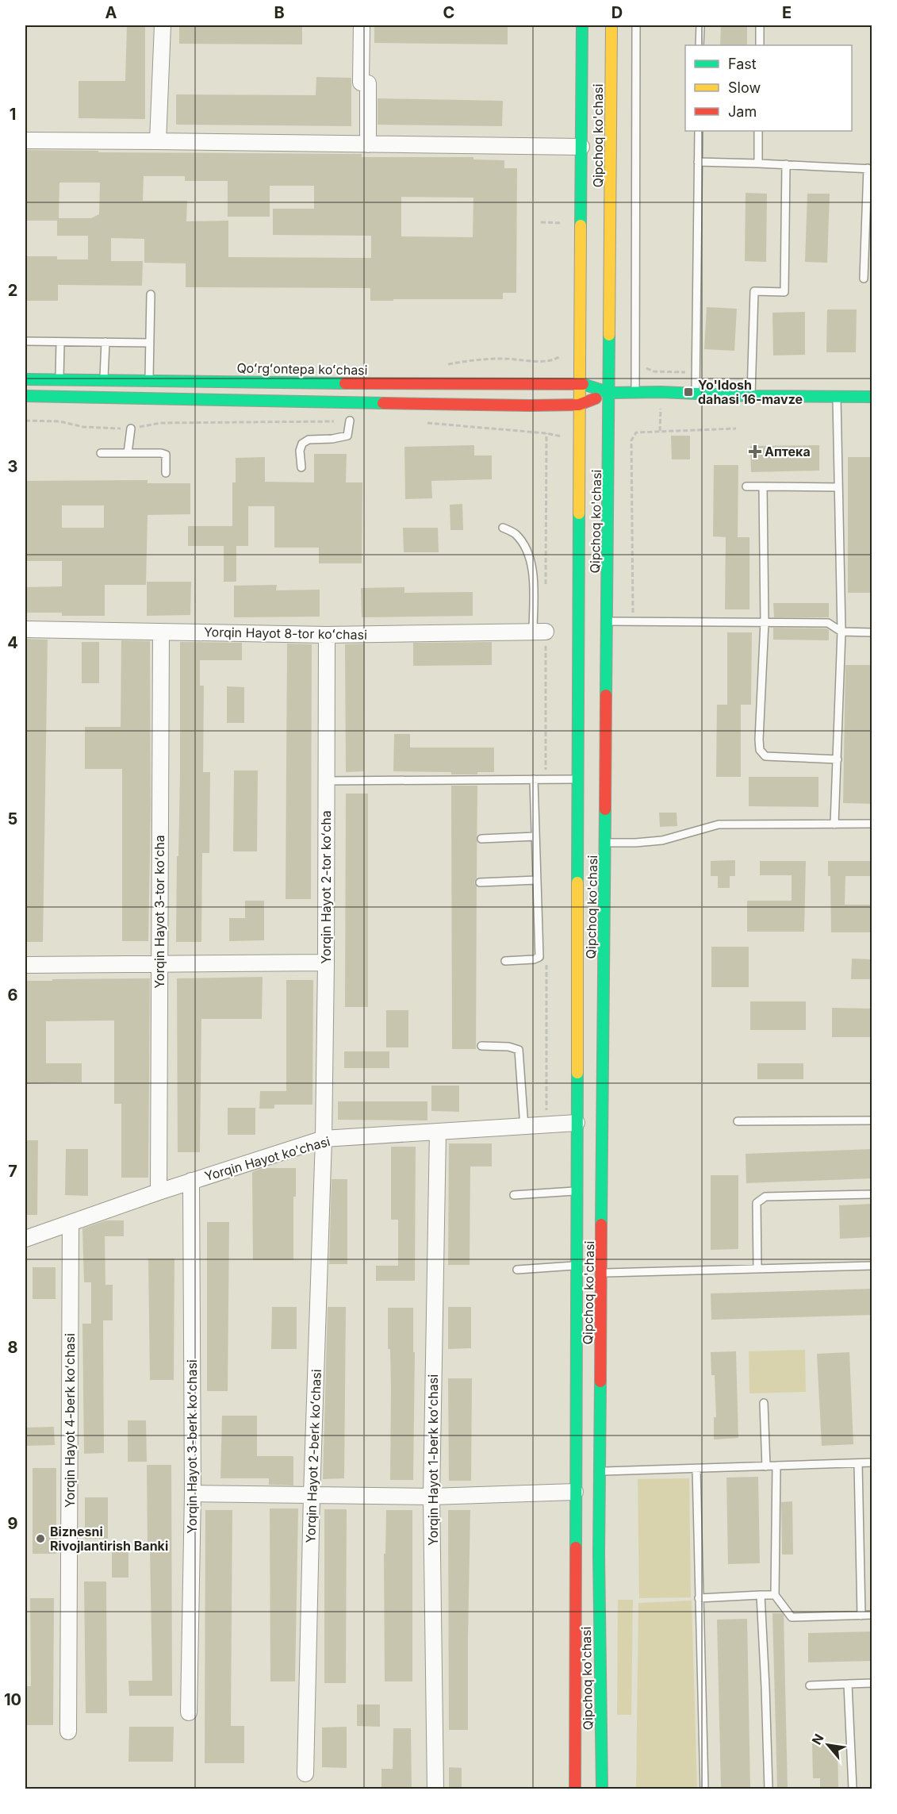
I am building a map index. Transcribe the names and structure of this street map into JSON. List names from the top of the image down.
{
  "streets": {
    "main road": ["Qipchoq ko'chasi", "Qoʻrgʻontepa koʻchasi"],
    "street": [
      "Yorqin Hayot 8-tor koʻchasi",
      "Yorqin Hayot 2-tor koʻcha",
      "Yorqin Hayot 3-tor koʻcha",
      "Yorqin Hayot ko'chasi",
      "Yorqin Hayot 4-berk koʻchasi",
      "Yorqin Hayot 3-berk koʻchasi",
      "Yorqin Hayot 2-berk koʻchasi",
      "Yorqin Hayot 1-berk koʻchasi"
    ]
  },
  "crossings": [
    ["Qipchoq ko'chasi", "Qoʻrgʻontepa koʻchasi"],
    ["Qipchoq ko'chasi", "Yorqin Hayot ko'chasi"],
    ["Yorqin Hayot 8-tor koʻchasi", "Yorqin Hayot 2-tor koʻcha"],
    ["Yorqin Hayot 8-tor koʻchasi", "Yorqin Hayot 3-tor koʻcha"],
    ["Yorqin Hayot 2-tor koʻcha", "Yorqin Hayot ko'chasi"],
    ["Yorqin Hayot 2-tor koʻcha", "Yorqin Hayot 2-berk koʻchasi"],
    ["Yorqin Hayot 3-tor koʻcha", "Yorqin Hayot ko'chasi"],
    ["Yorqin Hayot ko'chasi", "Yorqin Hayot 4-berk koʻchasi"],
    ["Yorqin Hayot ko'chasi", "Yorqin Hayot 3-berk koʻchasi"],
    ["Yorqin Hayot ko'chasi", "Yorqin Hayot 2-berk koʻchasi"],
    ["Yorqin Hayot ko'chasi", "Yorqin Hayot 1-berk koʻchasi"]
  ],
  "places": {
    "transit": ["Yo'ldosh dahasi 16-mavze"],
    "health": ["Аптека"],
    "other": ["Biznesni Rivojlantirish Banki"]
  },
  "legend": ["Fast", "Slow", "Jam"],
  "north": "top left",
  "grid": {
    "columns": [
      "A",
      "B",
      "C",
      "D",
      "E"
    ],
    "rows": [
      "1",
      "2",
      "3",
      "4",
      "5",
      "6",
      "7",
      "8",
      "9",
      "10"
    ]
  }
}
